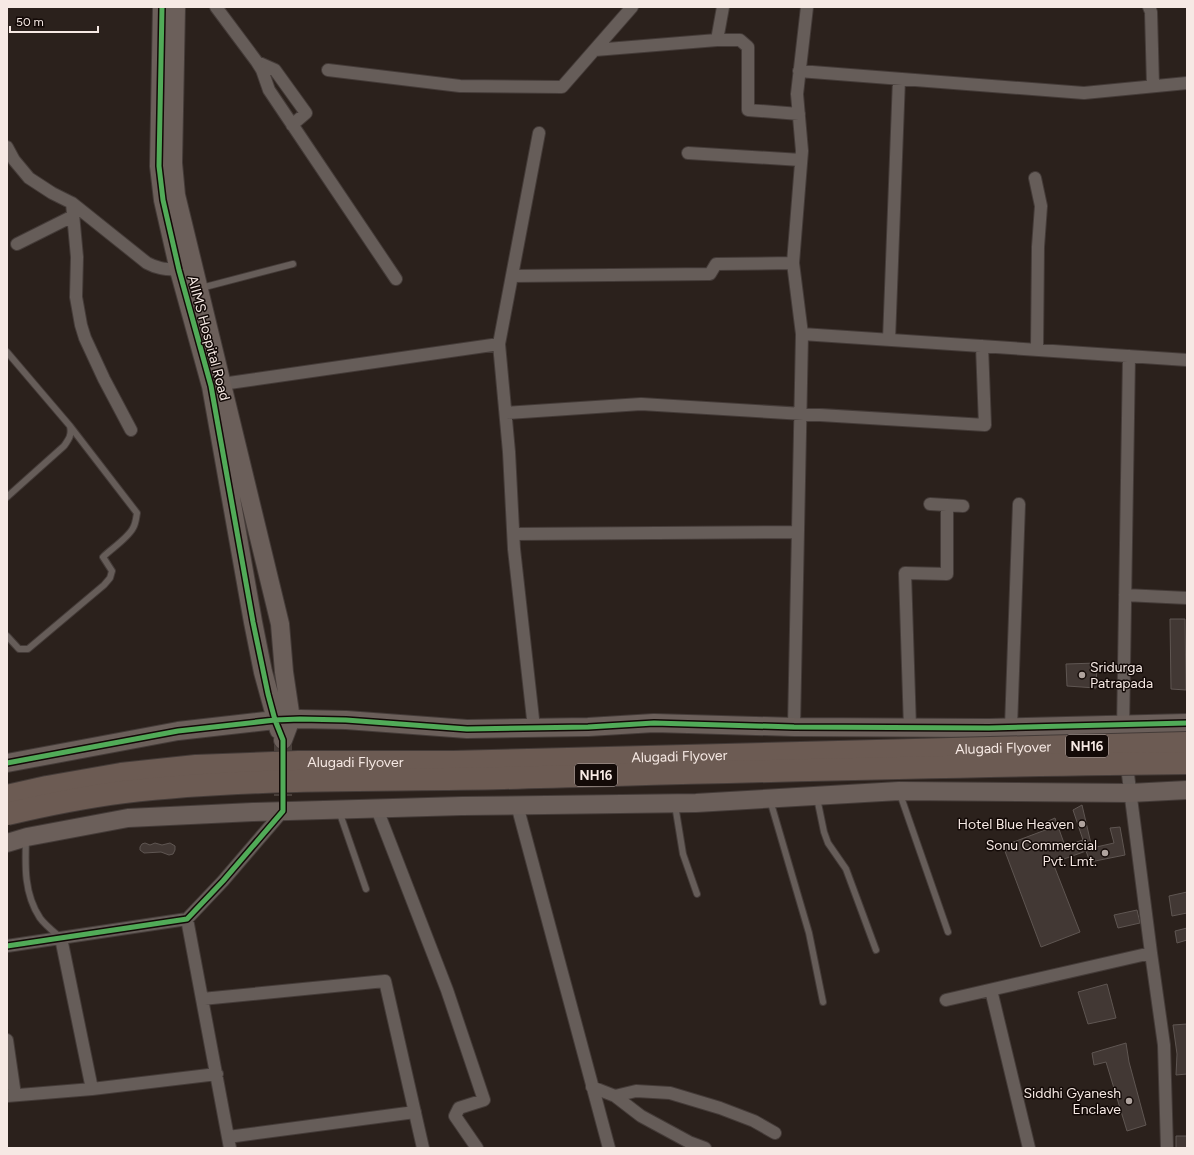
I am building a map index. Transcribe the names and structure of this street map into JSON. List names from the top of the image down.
{
  "streets": {
    "highway": ["NH16", "Alugadi Flyover"],
    "street": ["AIIMS Hospital Road"]
  },
  "places": [
    "Sridurga Patrapada",
    "Hotel Blue Heaven",
    "Sonu Commercial Pvt. Lmt.",
    "Siddhi Gyanesh Enclave"
  ],
  "scale_bar": "50 m"
}
